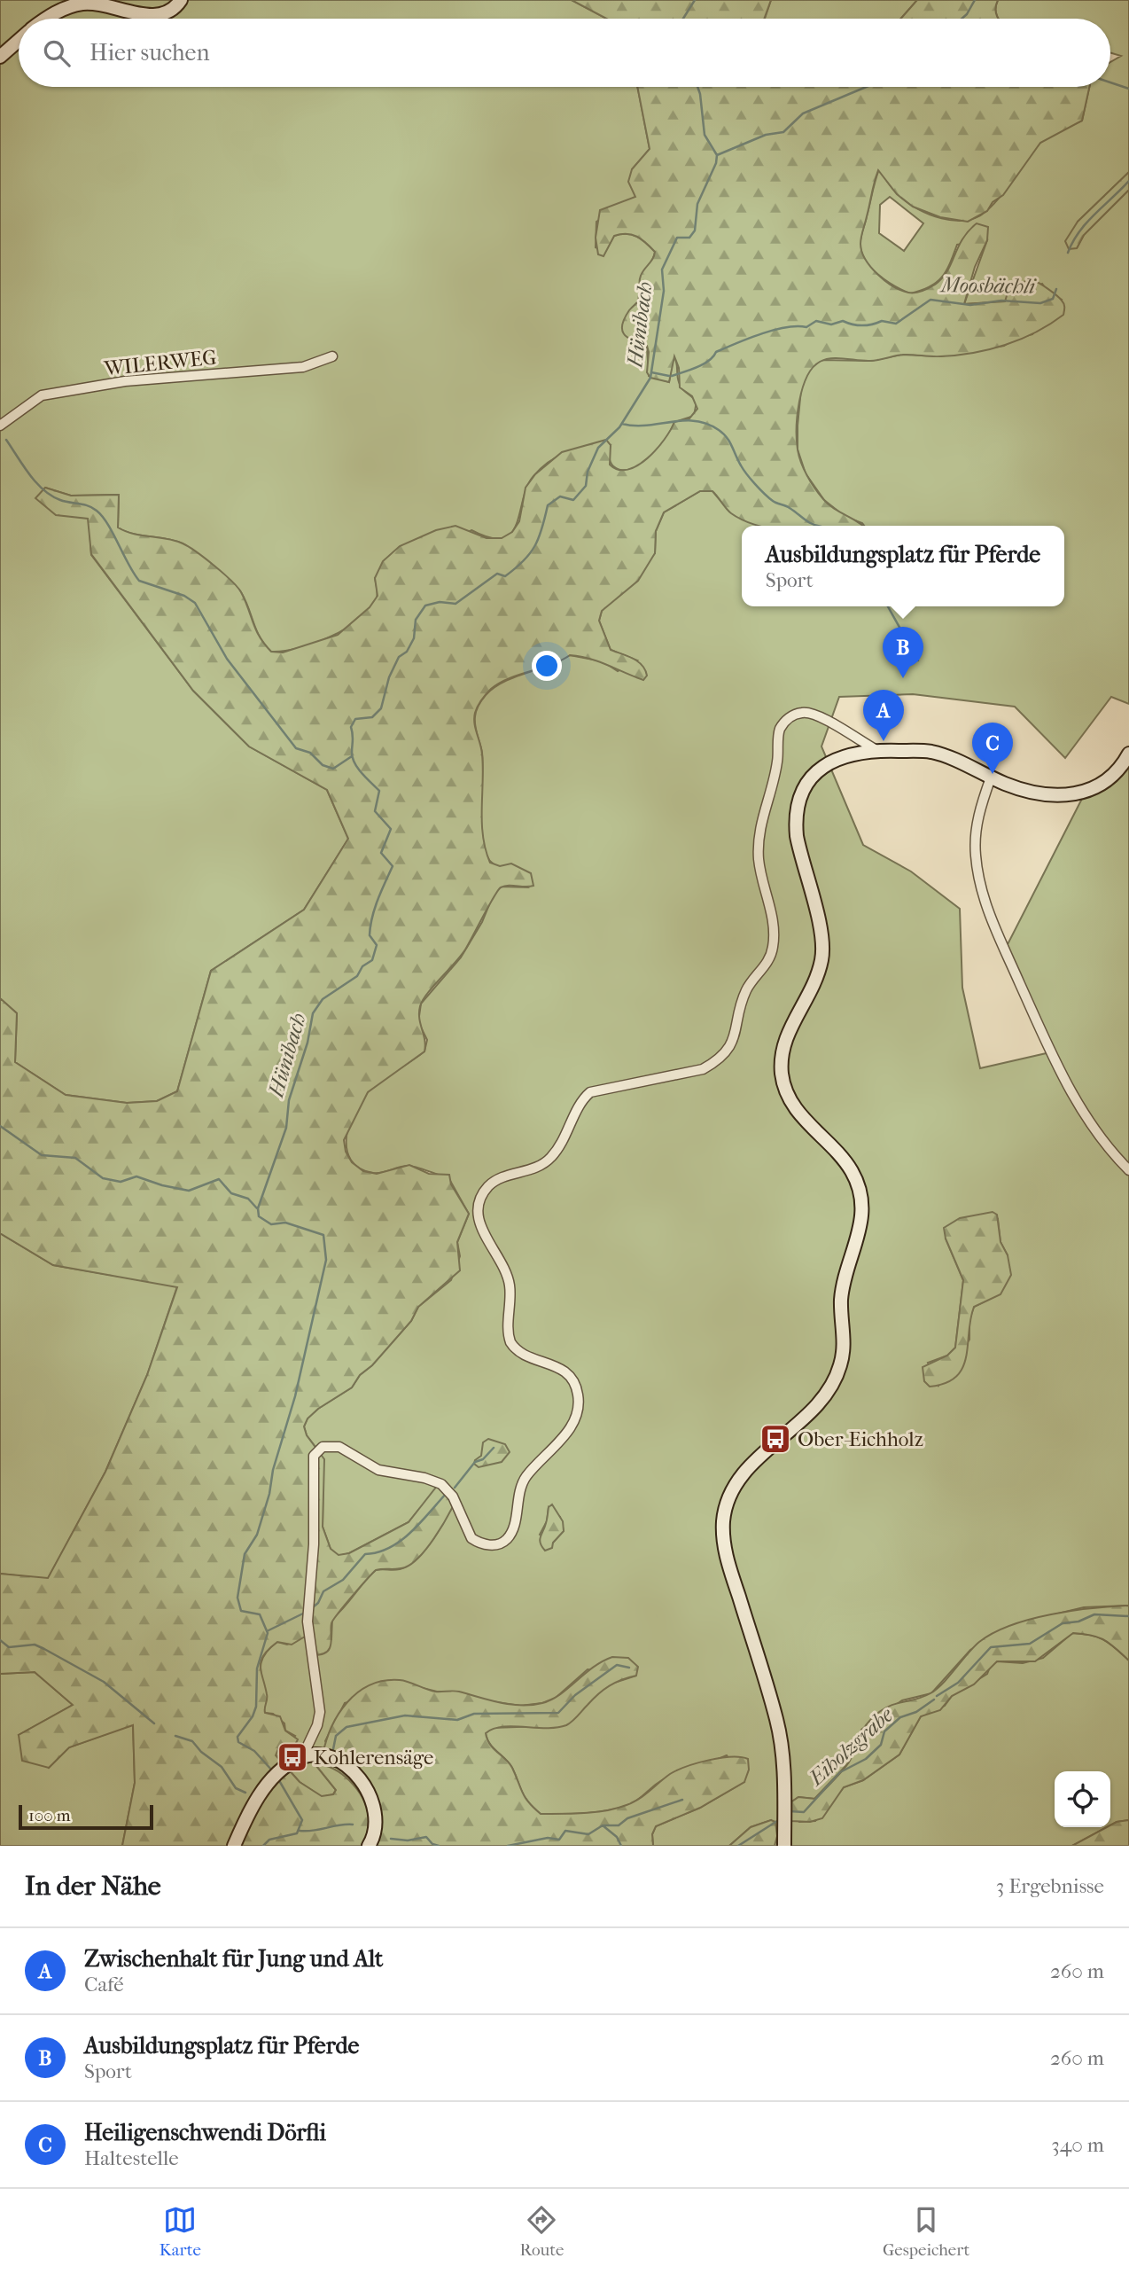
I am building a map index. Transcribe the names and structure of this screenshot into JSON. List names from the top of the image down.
{
  "streets": {
    "street": ["WILERWEG"]
  },
  "water": ["Moosbächli", "Hünibach", "Eiholzgrabe"],
  "places": {
    "bus stop": ["Ober-Eichholz", "Kohlerensäge"]
  },
  "scale_bar": "100 m",
  "page": {
    "search": "Hier suchen",
    "popup": ["Ausbildungsplatz für Pferde", "Sport"],
    "pins": ["B", "A", "C"],
    "scale": "100 m",
    "heading": ["In der Nähe", "3 Ergebnisse"],
    "list": [
      {
        "mark": "A",
        "name": "Zwischenhalt für Jung und Alt",
        "note": "Café",
        "value": "260 m"
      },
      {
        "mark": "B",
        "name": "Ausbildungsplatz für Pferde",
        "note": "Sport",
        "value": "260 m"
      },
      {
        "mark": "C",
        "name": "Heiligenschwendi Dörfli",
        "note": "Haltestelle",
        "value": "340 m"
      }
    ],
    "nav": ["Karte", "Route", "Gespeichert"]
  }
}
